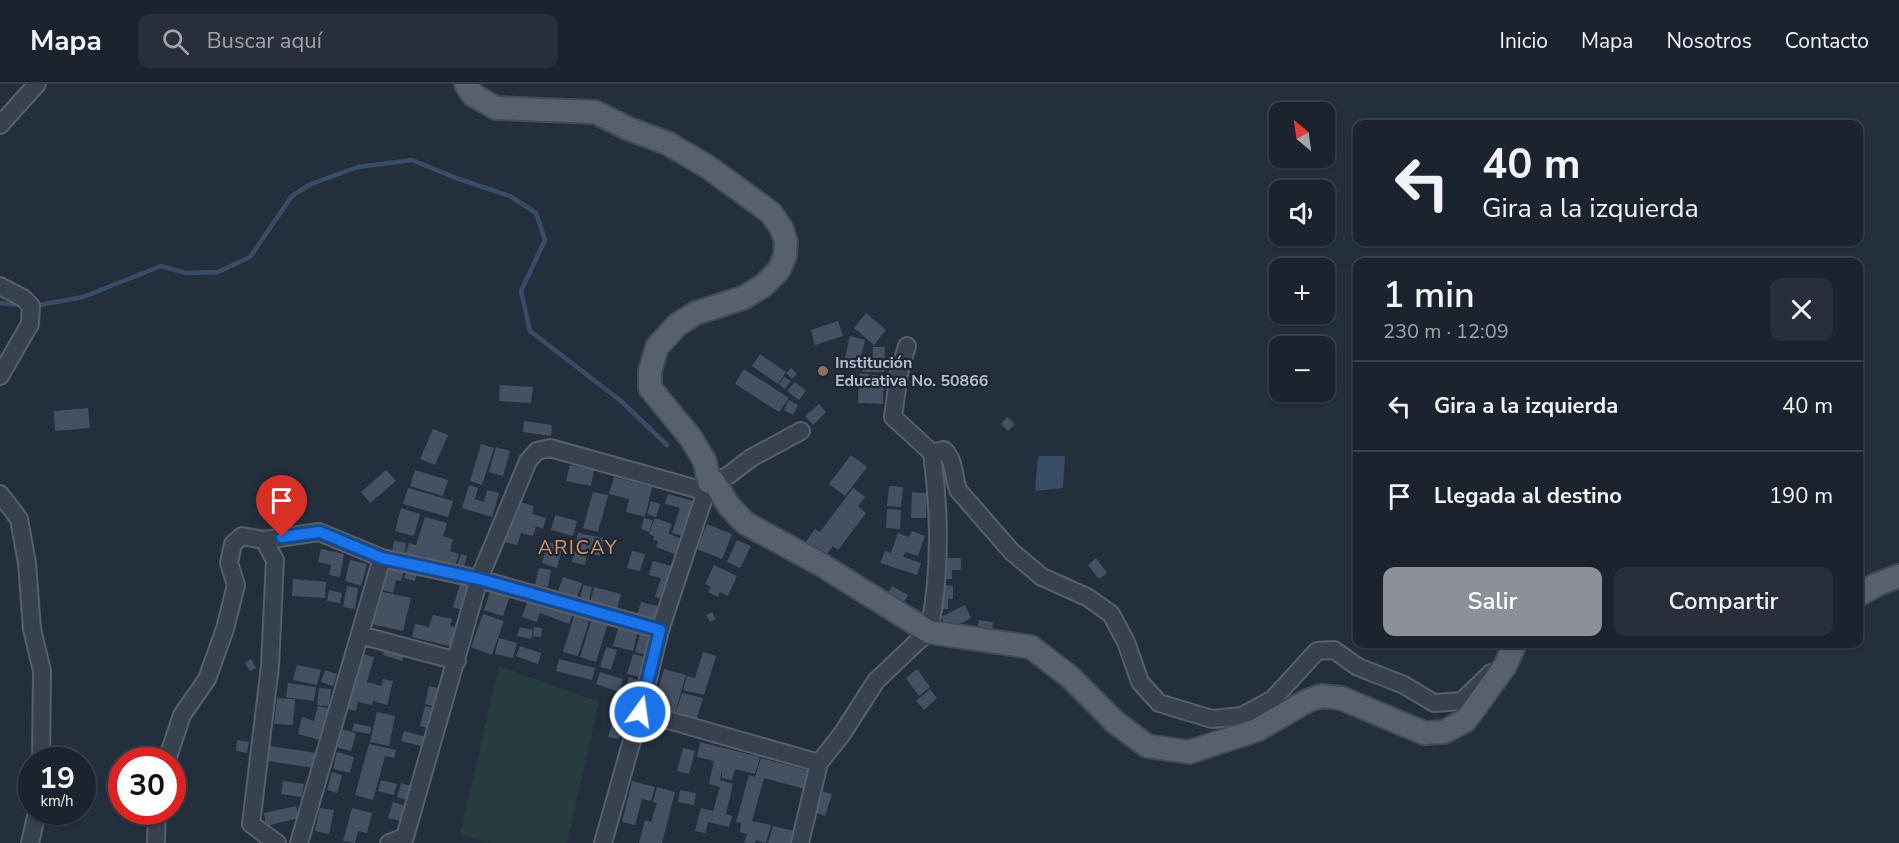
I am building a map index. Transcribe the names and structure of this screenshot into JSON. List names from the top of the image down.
{
  "districts": ["ARICAY"],
  "places": ["Institución Educativa No. 50866"],
  "north": "top left",
  "page": {
    "header": "Mapa",
    "search": "Buscar aquí",
    "nav": [
      "Inicio",
      "Mapa",
      "Nosotros",
      "Contacto"
    ],
    "map_buttons": ["+", "−"],
    "turn": ["40 m", "Gira a la izquierda"],
    "heading": ["1 min", "230 m · 12:09"],
    "list": [
      {
        "name": "Gira a la izquierda",
        "value": "40 m"
      },
      {
        "name": "Llegada al destino",
        "value": "190 m"
      }
    ],
    "buttons": ["Salir", "Compartir"],
    "speed": "19 km/h",
    "limit": "30"
  }
}
